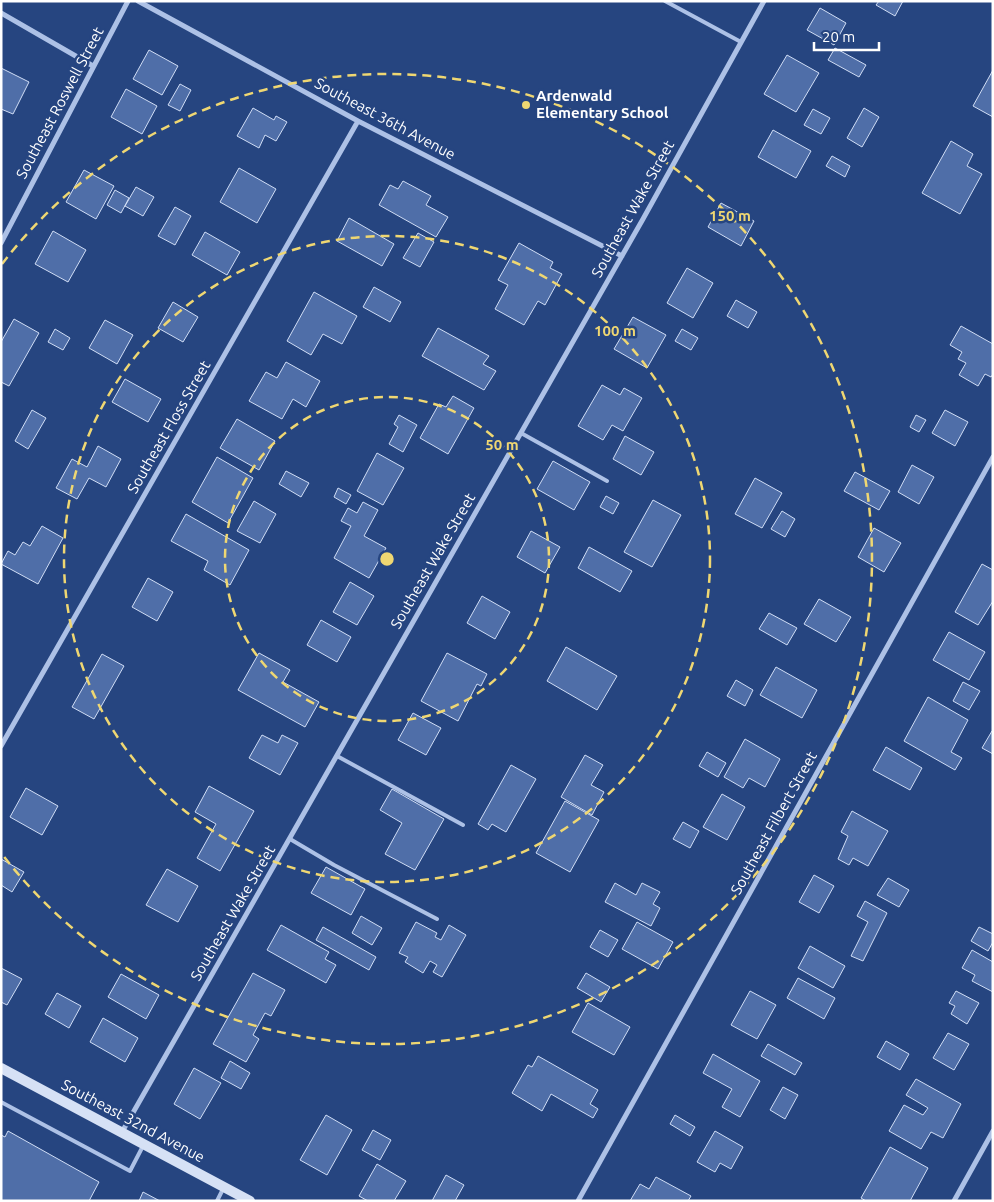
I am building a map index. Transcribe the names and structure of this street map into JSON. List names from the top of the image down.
{
  "streets": {
    "street": [
      "Southeast Roswell Street",
      "Southeast 36th Avenue",
      "Southeast Wake Street",
      "Southeast Floss Street",
      "Southeast Filbert Street",
      "Southeast 32nd Avenue"
    ]
  },
  "crossings": [
    ["Southeast 36th Avenue", "Southeast Wake Street"],
    ["Southeast 36th Avenue", "Southeast Floss Street"],
    ["Southeast Wake Street", "Southeast 32nd Avenue"]
  ],
  "places": ["Ardenwald Elementary School"],
  "scale_bar": "20 m",
  "rings": ["150 m", "100 m", "50 m"]
}
